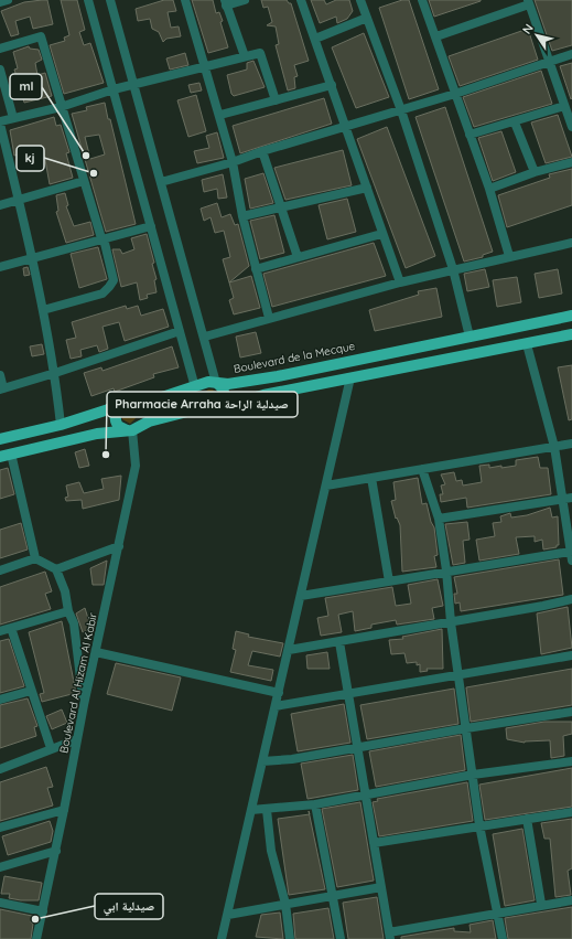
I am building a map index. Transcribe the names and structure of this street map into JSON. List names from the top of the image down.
{
  "streets": {
    "main road": ["Boulevard de la Mecque"],
    "street": ["Boulevard Al Hizam Al Kabir"]
  },
  "places": [
    "ml",
    "kj",
    "Pharmacie Arraha صيدلية الراحة",
    "صيدلية ابي"
  ],
  "north": "top left"
}
